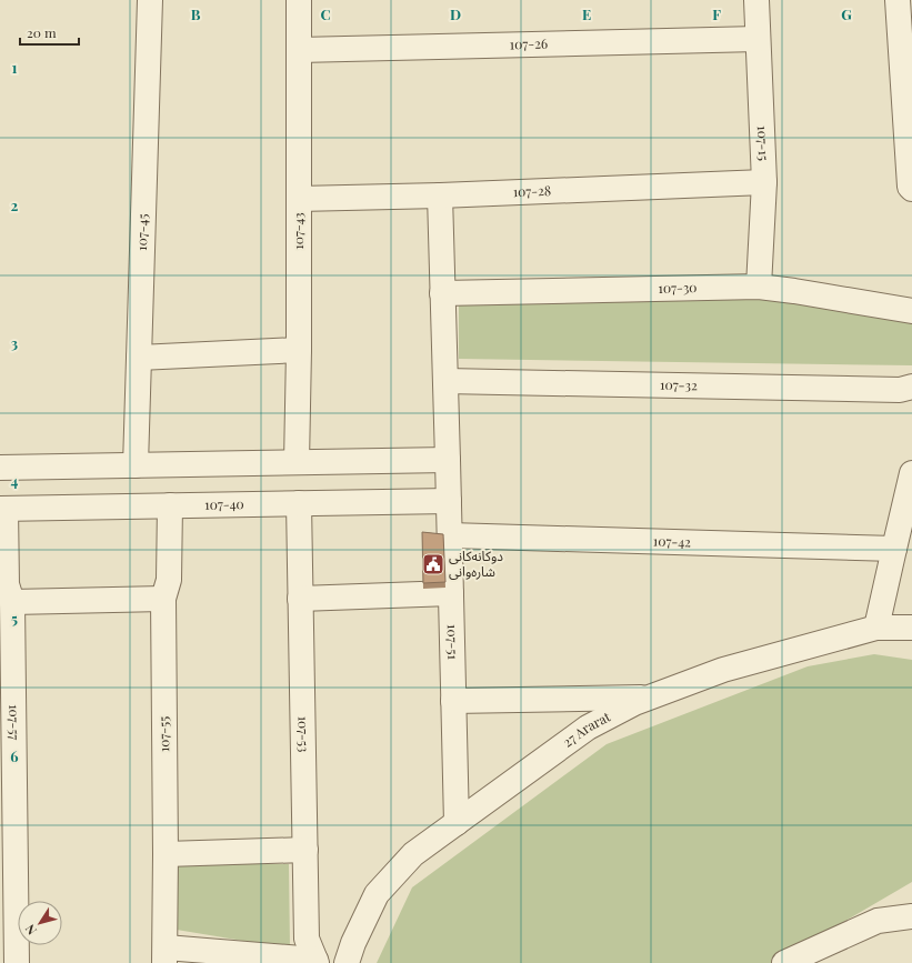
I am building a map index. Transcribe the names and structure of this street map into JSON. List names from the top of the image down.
{
  "streets": {
    "street": [
      "107-26",
      "107-15",
      "107-28",
      "107-43",
      "107-45",
      "107-30",
      "107-32",
      "107-40",
      "107-42",
      "107-51",
      "107-57",
      "27 Ararat",
      "107-55",
      "107-53"
    ]
  },
  "crossings": [
    ["107-26", "107-15"],
    ["107-26", "107-43"],
    ["107-15", "107-28"],
    ["107-15", "107-30"],
    ["107-28", "107-43"],
    ["107-28", "107-51"],
    ["107-30", "107-51"],
    ["107-32", "107-51"],
    ["107-40", "107-51"],
    ["107-40", "107-57"],
    ["107-40", "107-55"],
    ["107-40", "107-53"],
    ["107-42", "107-51"],
    ["107-51", "27 Ararat"]
  ],
  "places": {
    "public building": ["دوکانەکانی شارەوانی"]
  },
  "scale_bar": "20 m",
  "north": "bottom left",
  "grid": {
    "columns": [
      "B",
      "C",
      "D",
      "E",
      "F",
      "G"
    ],
    "rows": [
      "1",
      "2",
      "3",
      "4",
      "5",
      "6"
    ]
  }
}
